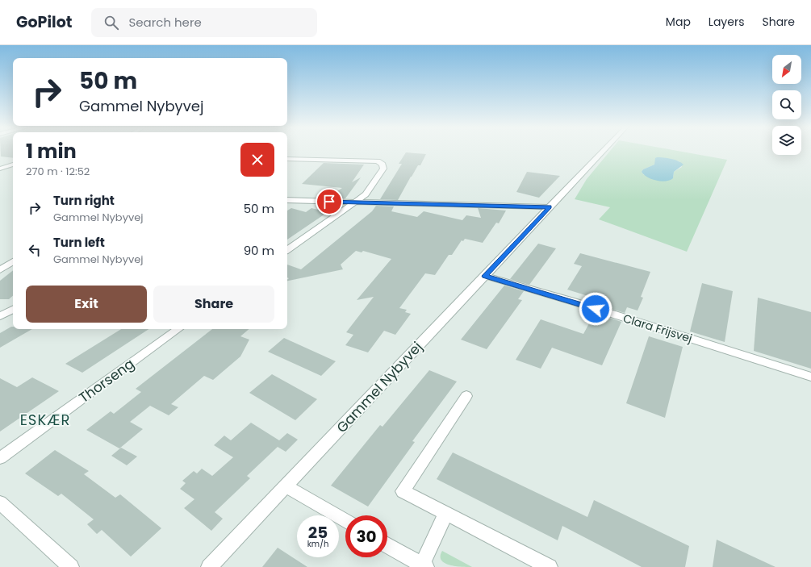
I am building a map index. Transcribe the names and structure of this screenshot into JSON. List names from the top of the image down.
{
  "streets": {
    "street": ["Clara Frijsvej", "Thorseng", "Gammel Nybyvej"]
  },
  "crossings": [
    ["Clara Frijsvej", "Gammel Nybyvej"]
  ],
  "districts": ["ESKÆR"],
  "north": "bottom left",
  "page": {
    "header": "GoPilot",
    "search": "Search here",
    "nav": ["Map", "Layers", "Share"],
    "turn": ["50 m", "Gammel Nybyvej"],
    "heading": ["1 min", "270 m · 12:52"],
    "list": [
      {
        "name": "Turn right",
        "note": "Gammel Nybyvej",
        "value": "50 m"
      },
      {
        "name": "Turn left",
        "note": "Gammel Nybyvej",
        "value": "90 m"
      }
    ],
    "buttons": ["Exit", "Share"],
    "speed": "25 km/h",
    "limit": "30"
  }
}
